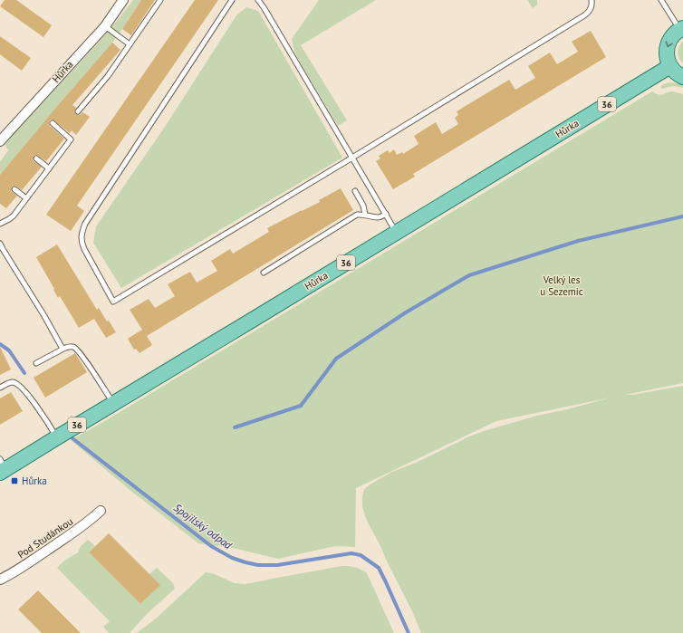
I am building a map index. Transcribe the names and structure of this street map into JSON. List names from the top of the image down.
{
  "streets": {
    "main road": ["Hůrka", "36"],
    "street": ["Pod Studánkou"]
  },
  "water": ["Spojilský odpad"],
  "parks": ["Velký les u Sezemic"],
  "places": {
    "transit": ["Hůrka"]
  }
}
